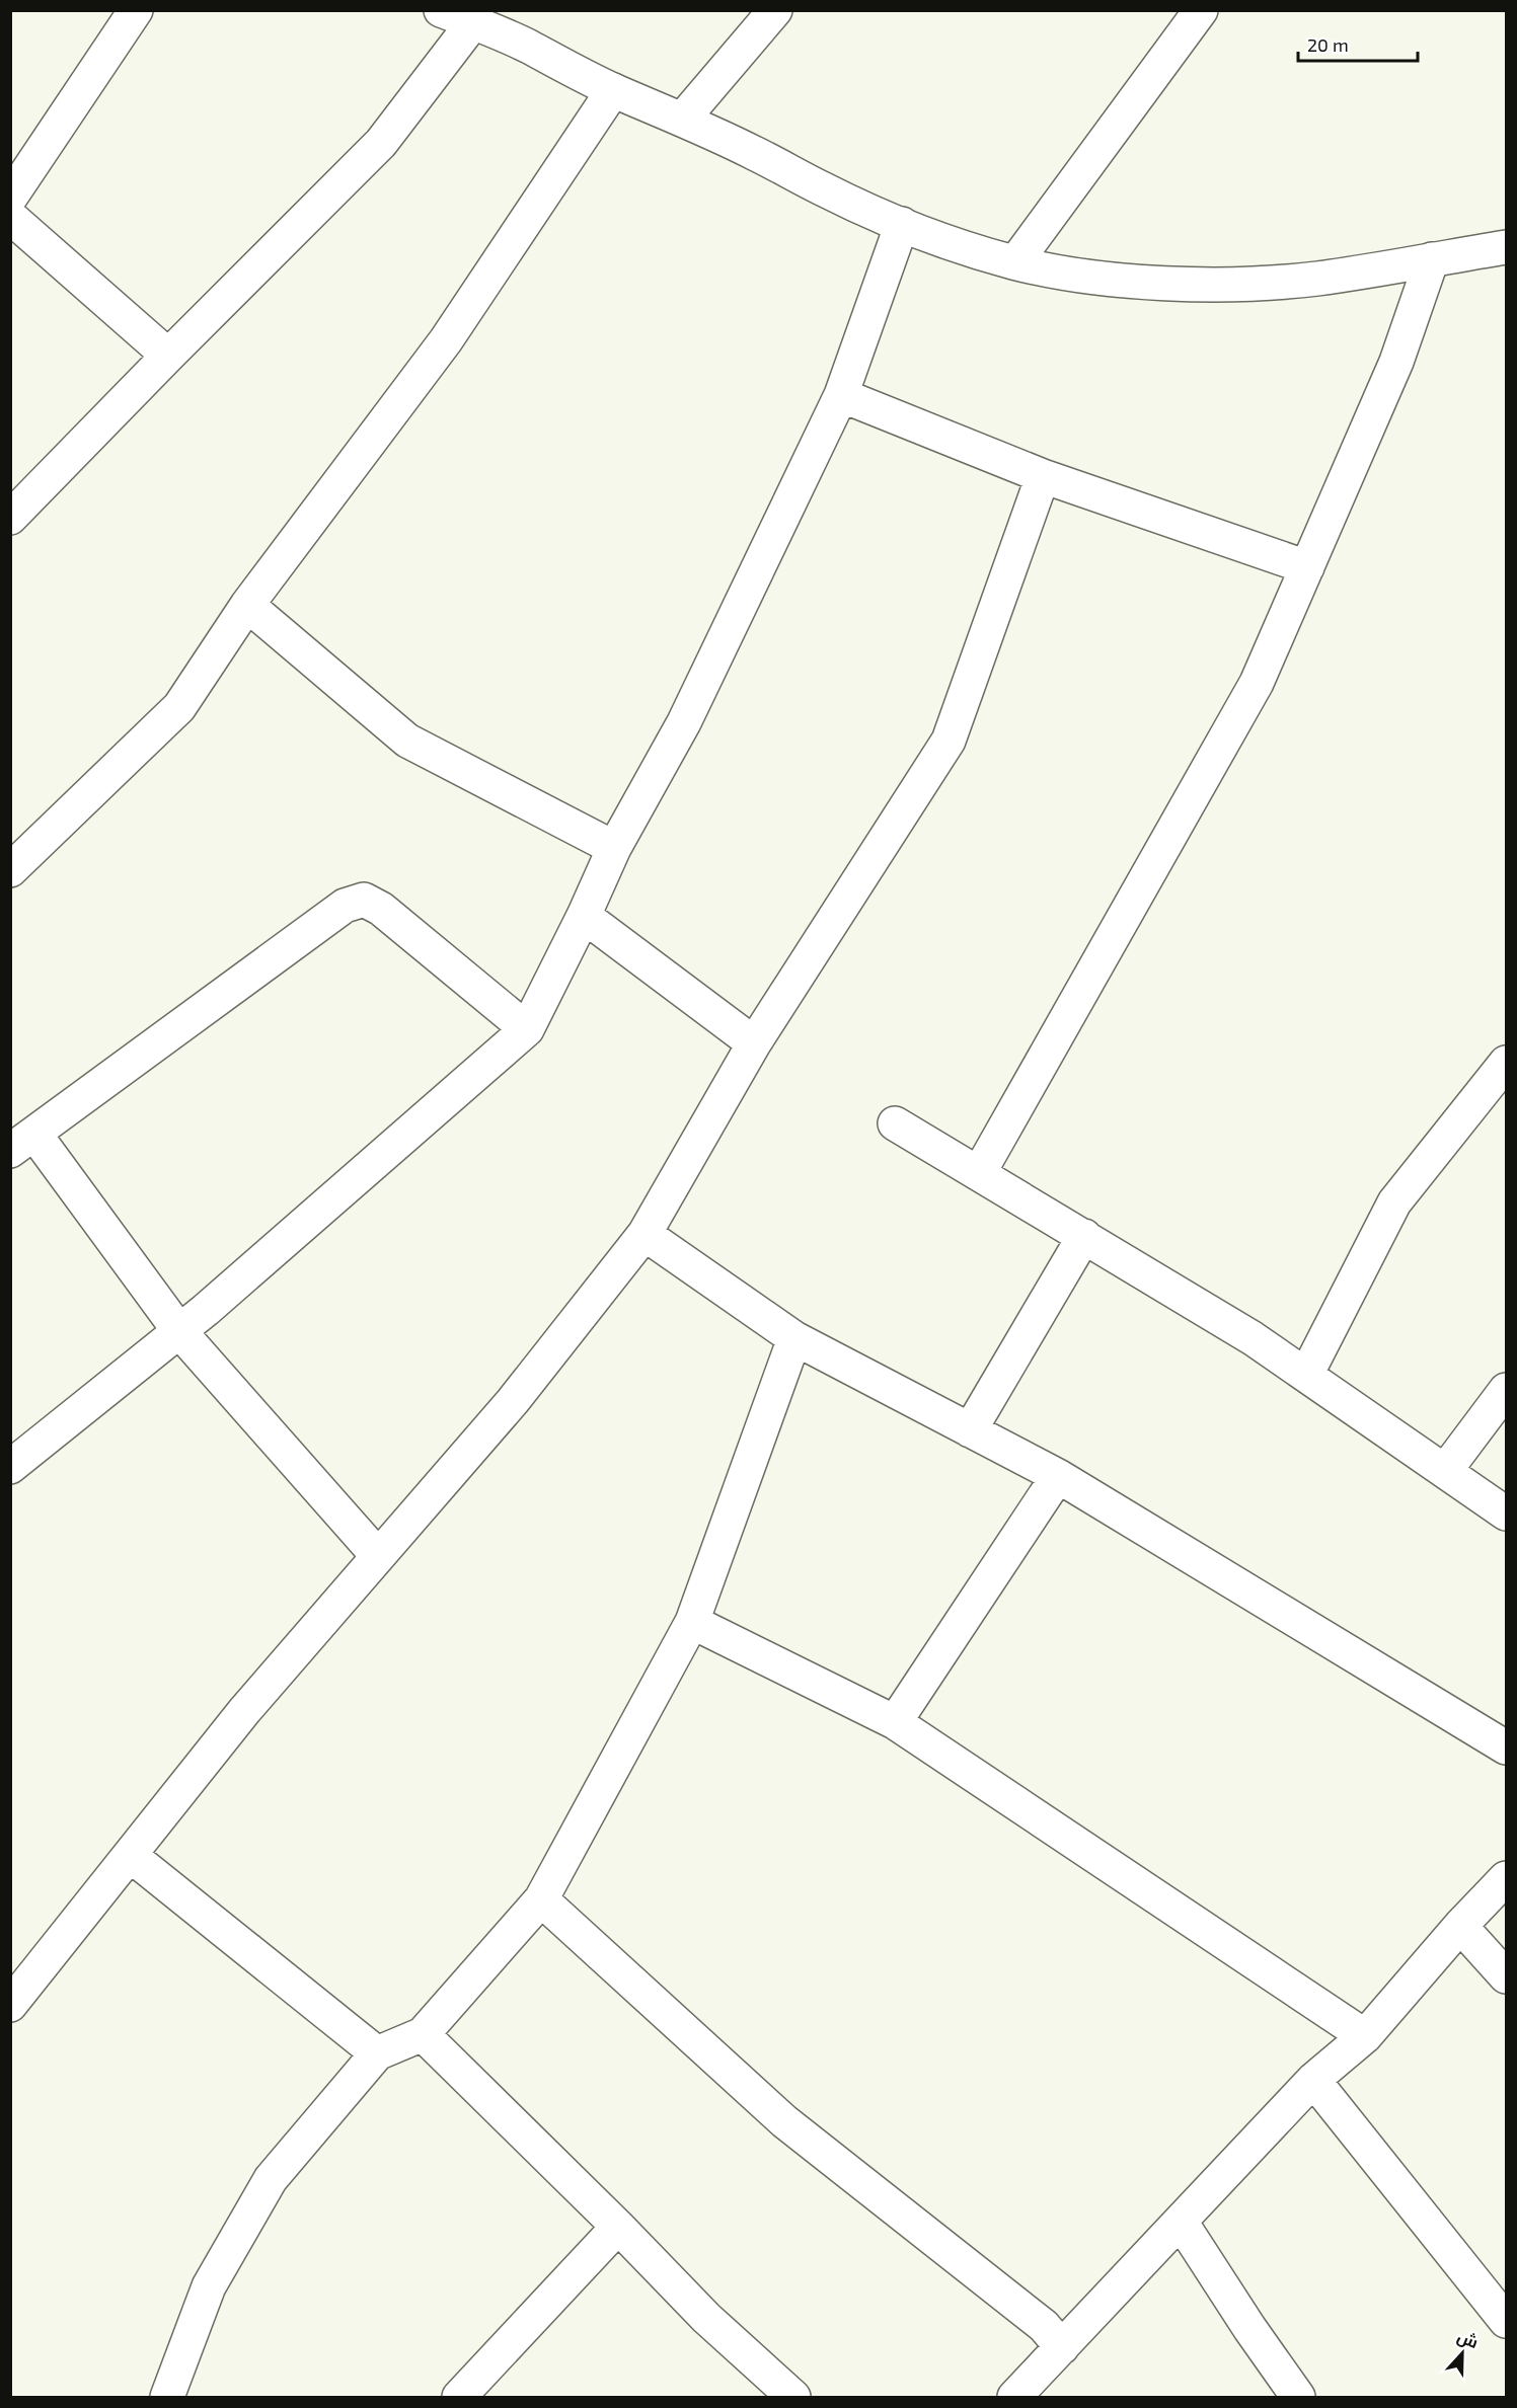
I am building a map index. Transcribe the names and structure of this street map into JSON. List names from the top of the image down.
{
  "scale_bar": "20 m",
  "north": "top"
}
